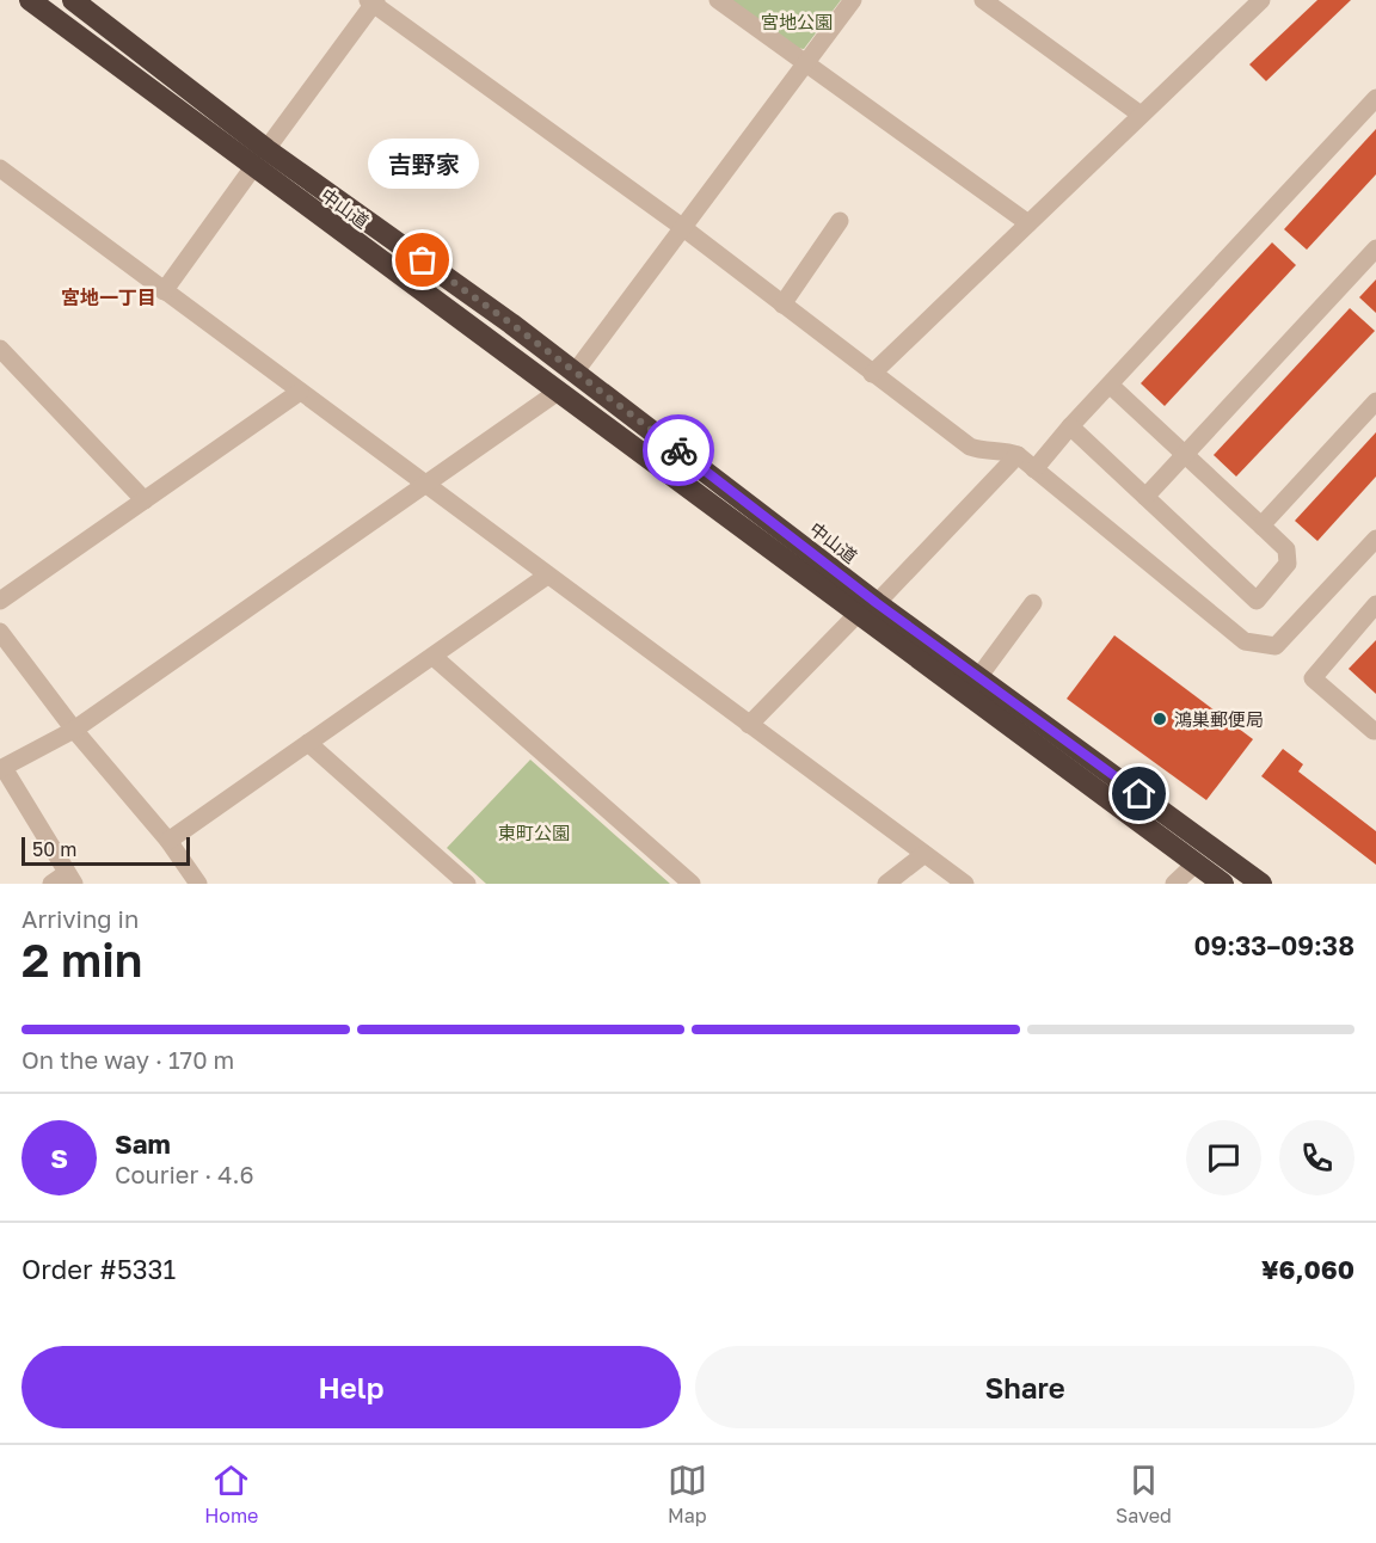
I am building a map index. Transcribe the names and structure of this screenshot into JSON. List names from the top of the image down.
{
  "streets": {
    "highway": ["中山道"]
  },
  "districts": ["宮地一丁目"],
  "parks": ["宮地公園", "東町公園"],
  "places": ["吉野家", "鴻巣郵便局"],
  "scale_bar": "50 m",
  "page": {
    "bubble": "吉野家",
    "scale": "50 m",
    "heading": ["2 min", "Arriving in", "09:33–09:38"],
    "panel": [
      "Sam",
      "Courier · 4.6",
      "Order #5331",
      "¥6,060"
    ],
    "bar": "On the way · 170 m",
    "round": "S",
    "buttons": ["Help", "Share"],
    "tabs": ["Home", "Map", "Saved"]
  }
}
